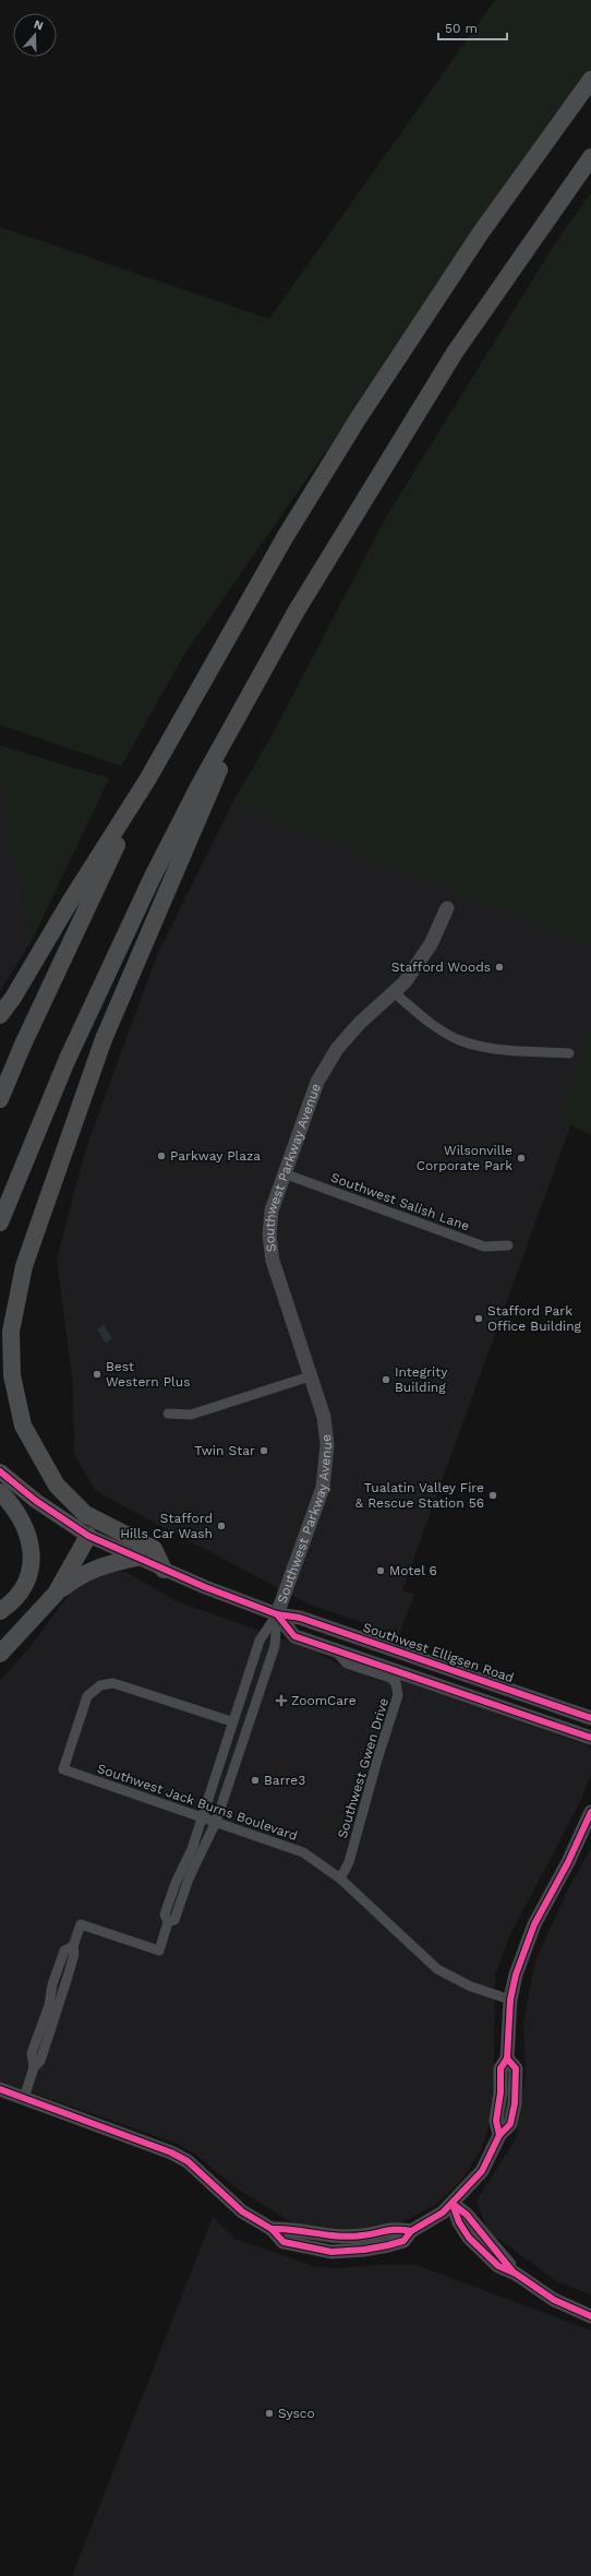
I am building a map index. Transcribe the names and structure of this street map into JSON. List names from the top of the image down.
{
  "streets": {
    "main road": ["Southwest Elligsen Road"],
    "street": [
      "Southwest Parkway Avenue",
      "Southwest Salish Lane",
      "Southwest Gwen Drive",
      "Southwest Jack Burns Boulevard"
    ]
  },
  "crossings": [
    ["Southwest Parkway Avenue", "Southwest Salish Lane"],
    ["Southwest Parkway Avenue", "Southwest Elligsen Road"],
    ["Southwest Elligsen Road", "Southwest Gwen Drive"],
    ["Southwest Gwen Drive", "Southwest Jack Burns Boulevard"]
  ],
  "places": {
    "other": [
      "Stafford Woods",
      "Parkway Plaza",
      "Wilsonville Corporate Park",
      "Stafford Park Office Building",
      "Best Western Plus",
      "Integrity Building",
      "Twin Star",
      "Tualatin Valley Fire & Rescue Station 56",
      "Stafford Hills Car Wash",
      "Motel 6",
      "Barre3",
      "Sysco"
    ],
    "health": ["ZoomCare"]
  },
  "scale_bar": "50 m",
  "north": "top"
}
